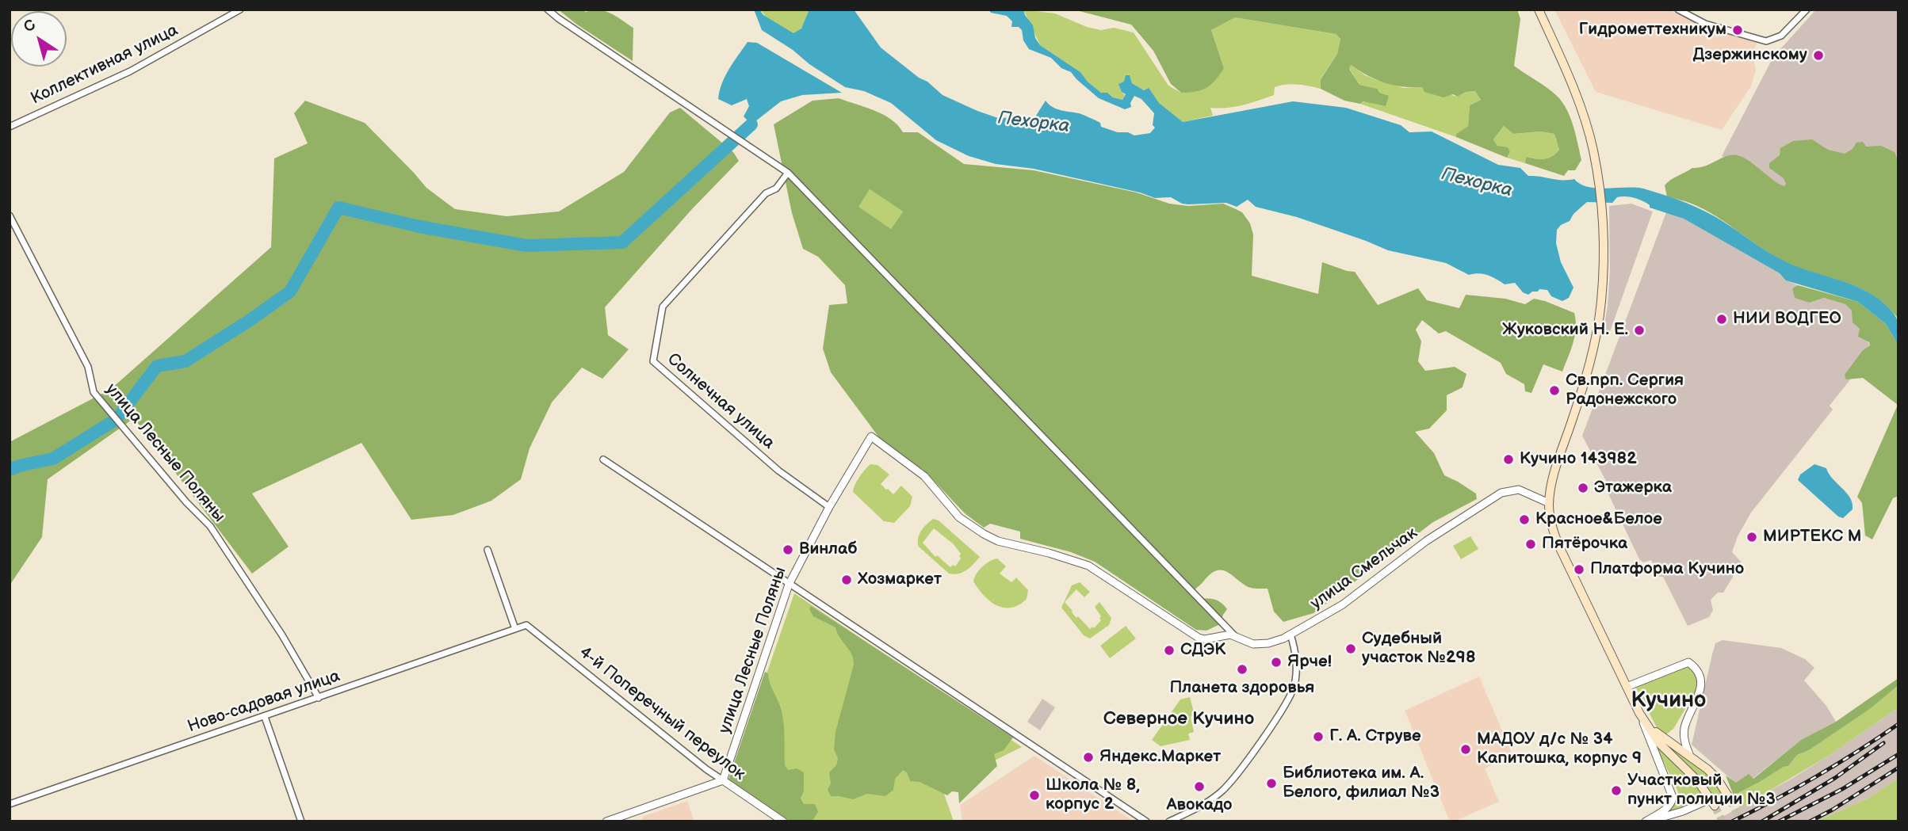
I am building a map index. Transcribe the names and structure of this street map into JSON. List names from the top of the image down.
{
  "streets": {
    "street": [
      "Коллективная улица",
      "Солнечная улица",
      "улица Лесные Поляны",
      "улица Смельчак",
      "Ново-садовая улица",
      "4-й Поперечный переулок"
    ]
  },
  "crossings": [
    ["Солнечная улица", "улица Лесные Поляны"],
    ["улица Лесные Поляны", "улица Смельчак"],
    ["улица Лесные Поляны", "Ново-садовая улица"],
    ["улица Лесные Поляны", "4-й Поперечный переулок"],
    ["Ново-садовая улица", "4-й Поперечный переулок"]
  ],
  "districts": ["Кучино", "Северное Кучино"],
  "water": ["Пехорка"],
  "places": [
    "Гидрометтехникум",
    "Дзержинскому",
    "НИИ ВОДГЕО",
    "Жуковский Н. Е.",
    "Св.прп. Сергия Радонежского",
    "Кучино 143982",
    "Этажерка",
    "Красное&Белое",
    "МИРТЕКС М",
    "Пятёрочка",
    "Винлаб",
    "Платформа Кучино",
    "Хозмаркет",
    "Судебный участок №298",
    "СДЭК",
    "Ярче!",
    "Планета здоровья",
    "Г. А. Струве",
    "МАДОУ д/с № 34 Капитошка, корпус 9",
    "Яндекс.Маркет",
    "Библиотека им. А. Белого, филиал №3",
    "Авокадо",
    "Участковый пункт полиции №3",
    "Школа № 8, корпус 2"
  ],
  "north": "top left"
}
